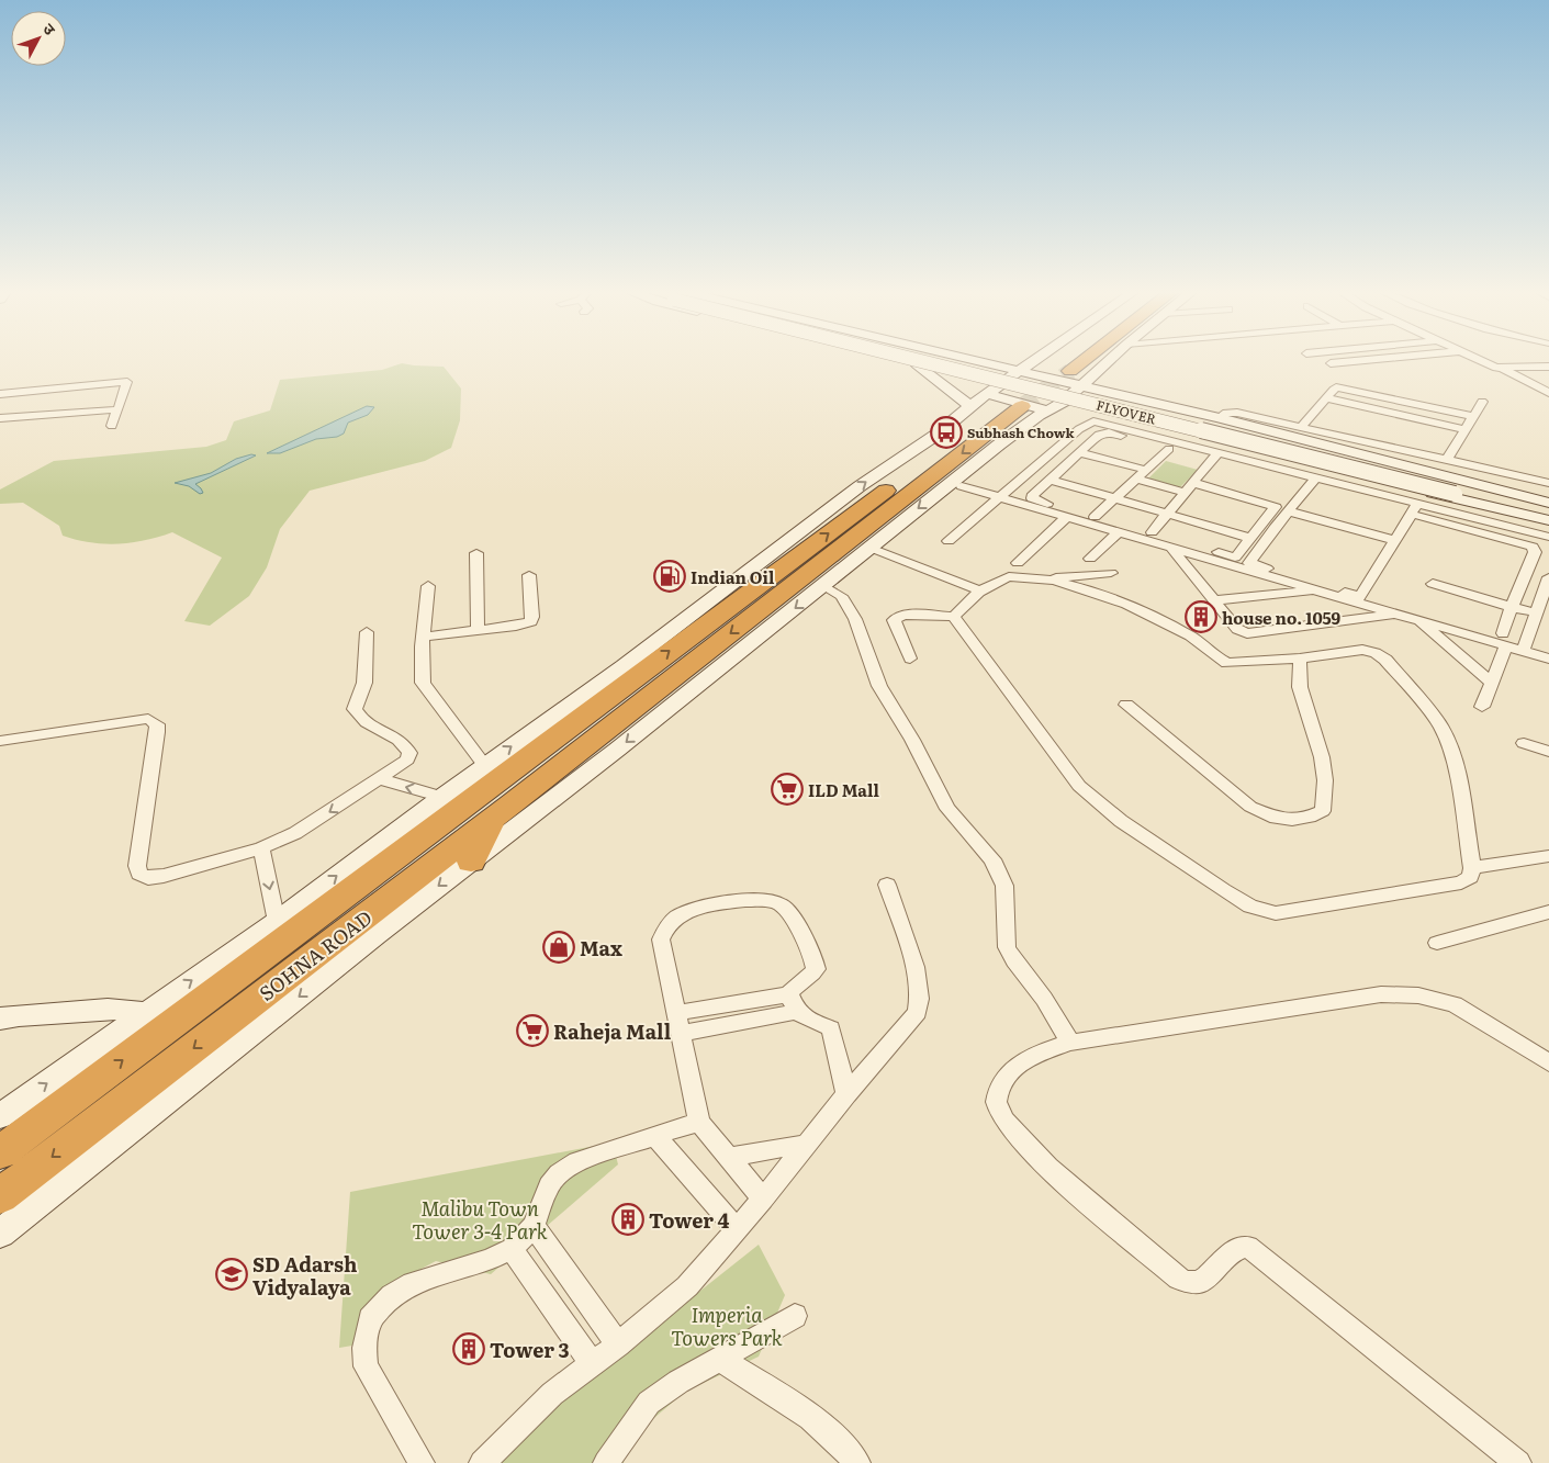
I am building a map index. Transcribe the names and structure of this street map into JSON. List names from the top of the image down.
{
  "streets": {
    "highway": ["SOHNA ROAD"],
    "main road": ["FLYOVER"]
  },
  "parks": ["Malibu Town Tower 3-4 Park", "Imperia Towers Park"],
  "places": {
    "bus stop": ["Subhash Chowk"],
    "fuel station": ["Indian Oil"],
    "building": ["house no. 1059", "Tower 4", "Tower 3"],
    "supermarket": ["ILD Mall", "Raheja Mall"],
    "shop": ["Max"],
    "school or university": ["SD Adarsh Vidyalaya"]
  },
  "north": "top right"
}
